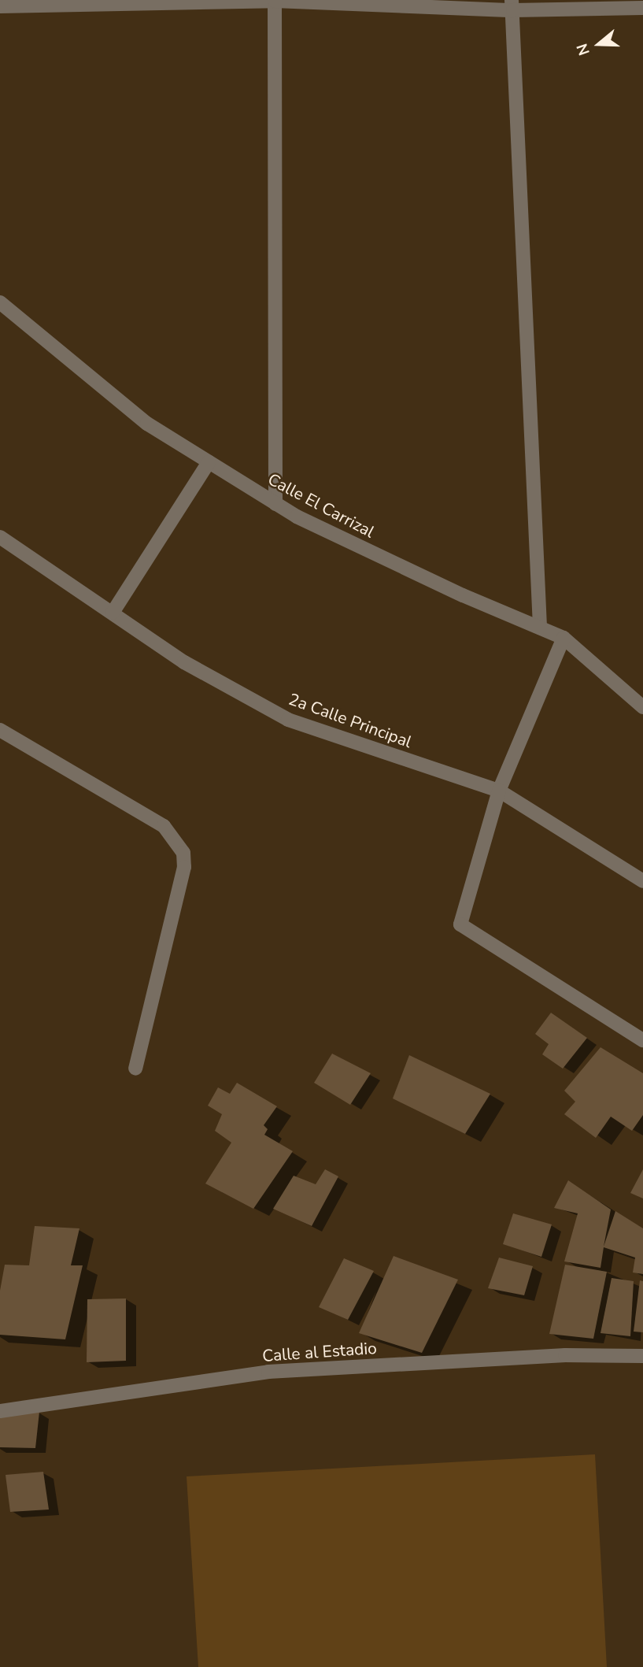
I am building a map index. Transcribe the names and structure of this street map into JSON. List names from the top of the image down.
{
  "streets": {
    "street": ["Calle El Carrizal", "2a Calle Principal", "Calle al Estadio"]
  },
  "north": "left"
}
